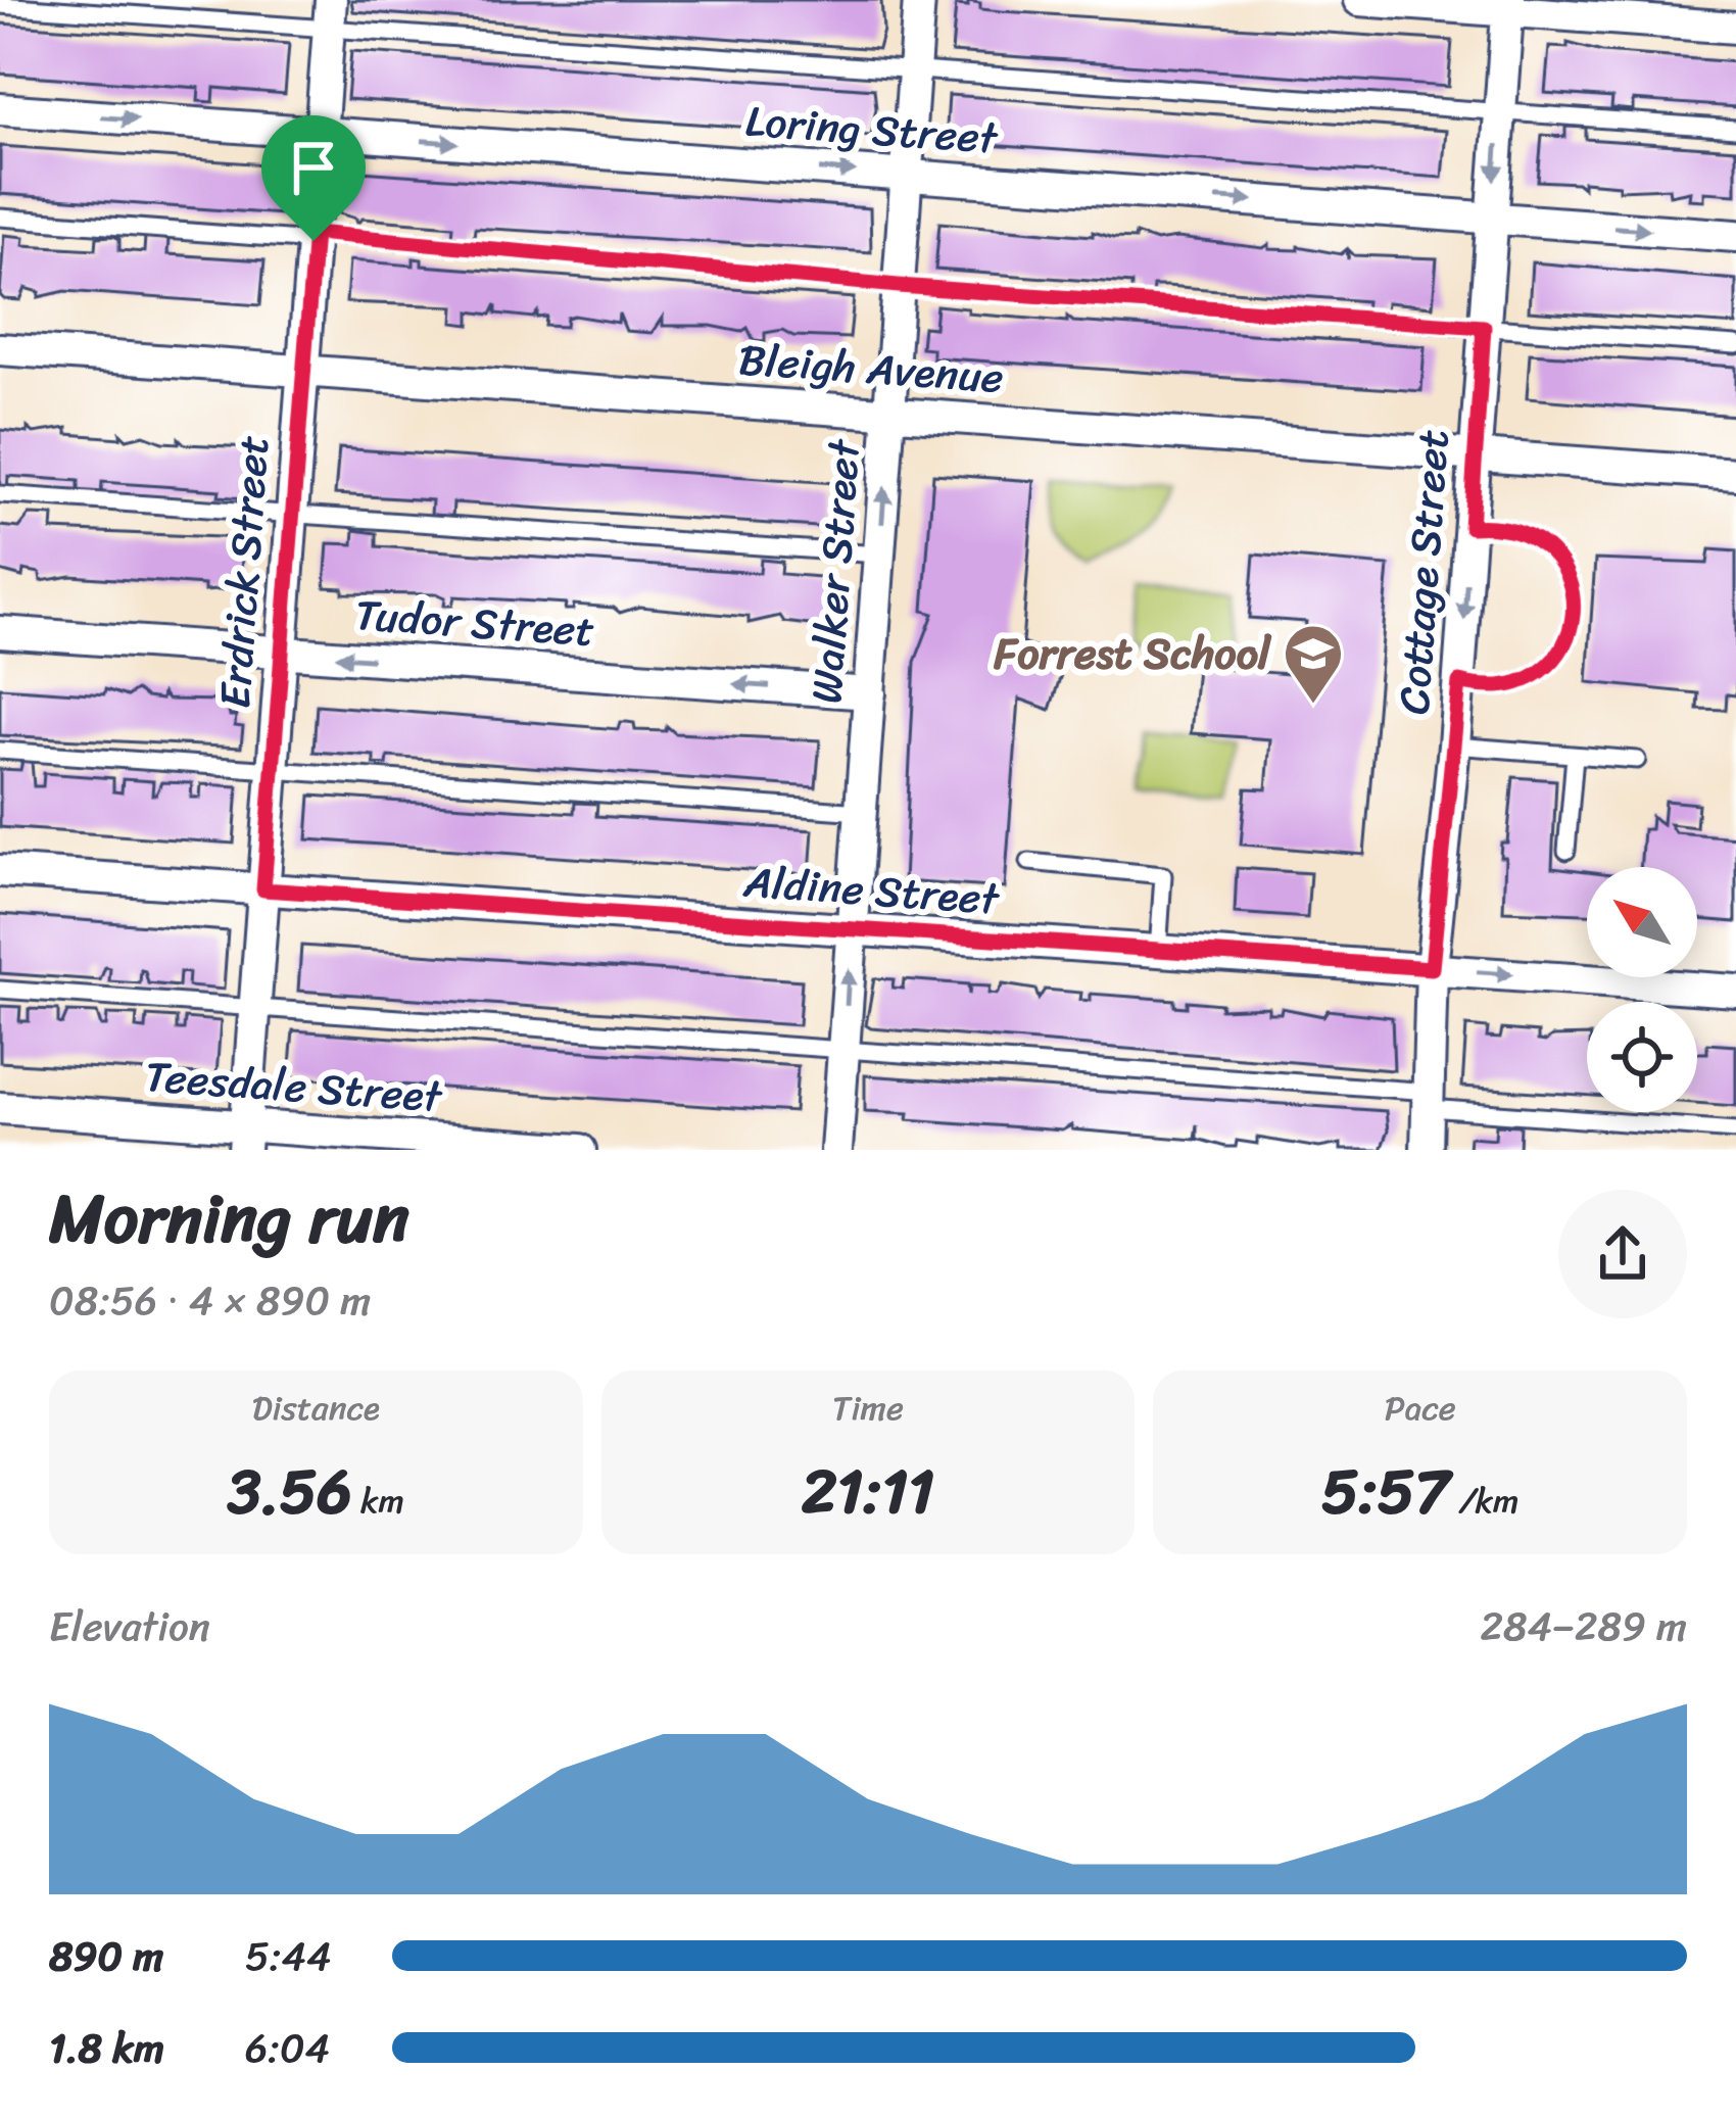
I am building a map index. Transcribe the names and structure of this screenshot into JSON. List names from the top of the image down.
{
  "streets": {
    "street": [
      "Loring Street",
      "Bleigh Avenue",
      "Erdrick Street",
      "Walker Street",
      "Cottage Street",
      "Tudor Street",
      "Aldine Street",
      "Teesdale Street"
    ]
  },
  "crossings": [
    ["Loring Street", "Erdrick Street"],
    ["Loring Street", "Walker Street"],
    ["Loring Street", "Cottage Street"],
    ["Bleigh Avenue", "Erdrick Street"],
    ["Bleigh Avenue", "Walker Street"],
    ["Bleigh Avenue", "Cottage Street"],
    ["Erdrick Street", "Tudor Street"],
    ["Erdrick Street", "Aldine Street"],
    ["Erdrick Street", "Teesdale Street"],
    ["Walker Street", "Tudor Street"],
    ["Walker Street", "Aldine Street"],
    ["Cottage Street", "Aldine Street"]
  ],
  "one_way": ["Loring Street", "Tudor Street"],
  "places": {
    "school or university": ["Forrest School"]
  },
  "north": "top left",
  "page": {
    "heading": ["Morning run", "08:56 · 4 × 890 m"],
    "stats": [
      ["Distance", "3.56 km"],
      ["Time", "21:11"],
      ["Pace", "5:57 /km"]
    ],
    "chart": ["Elevation", "284–289 m"],
    "list": [
      {
        "name": "890 m",
        "note": "5:44"
      },
      {
        "name": "1.8 km",
        "note": "6:04"
      }
    ]
  }
}
